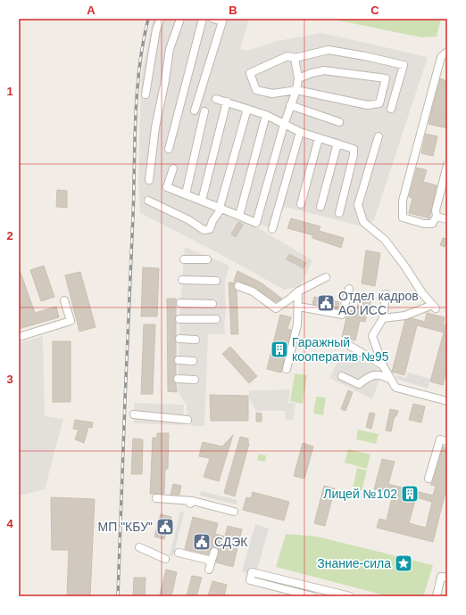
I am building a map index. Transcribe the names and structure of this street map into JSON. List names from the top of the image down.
{
  "places": {
    "public building": ["Отдел кадров АО ИСС", "МП \"КБУ\"", "СДЭК"],
    "building": ["Гаражный кооператив №95", "Лицей №102"],
    "place": ["Знание-сила"]
  },
  "grid": {
    "columns": ["A", "B", "C"],
    "rows": [
      "1",
      "2",
      "3",
      "4"
    ]
  }
}
